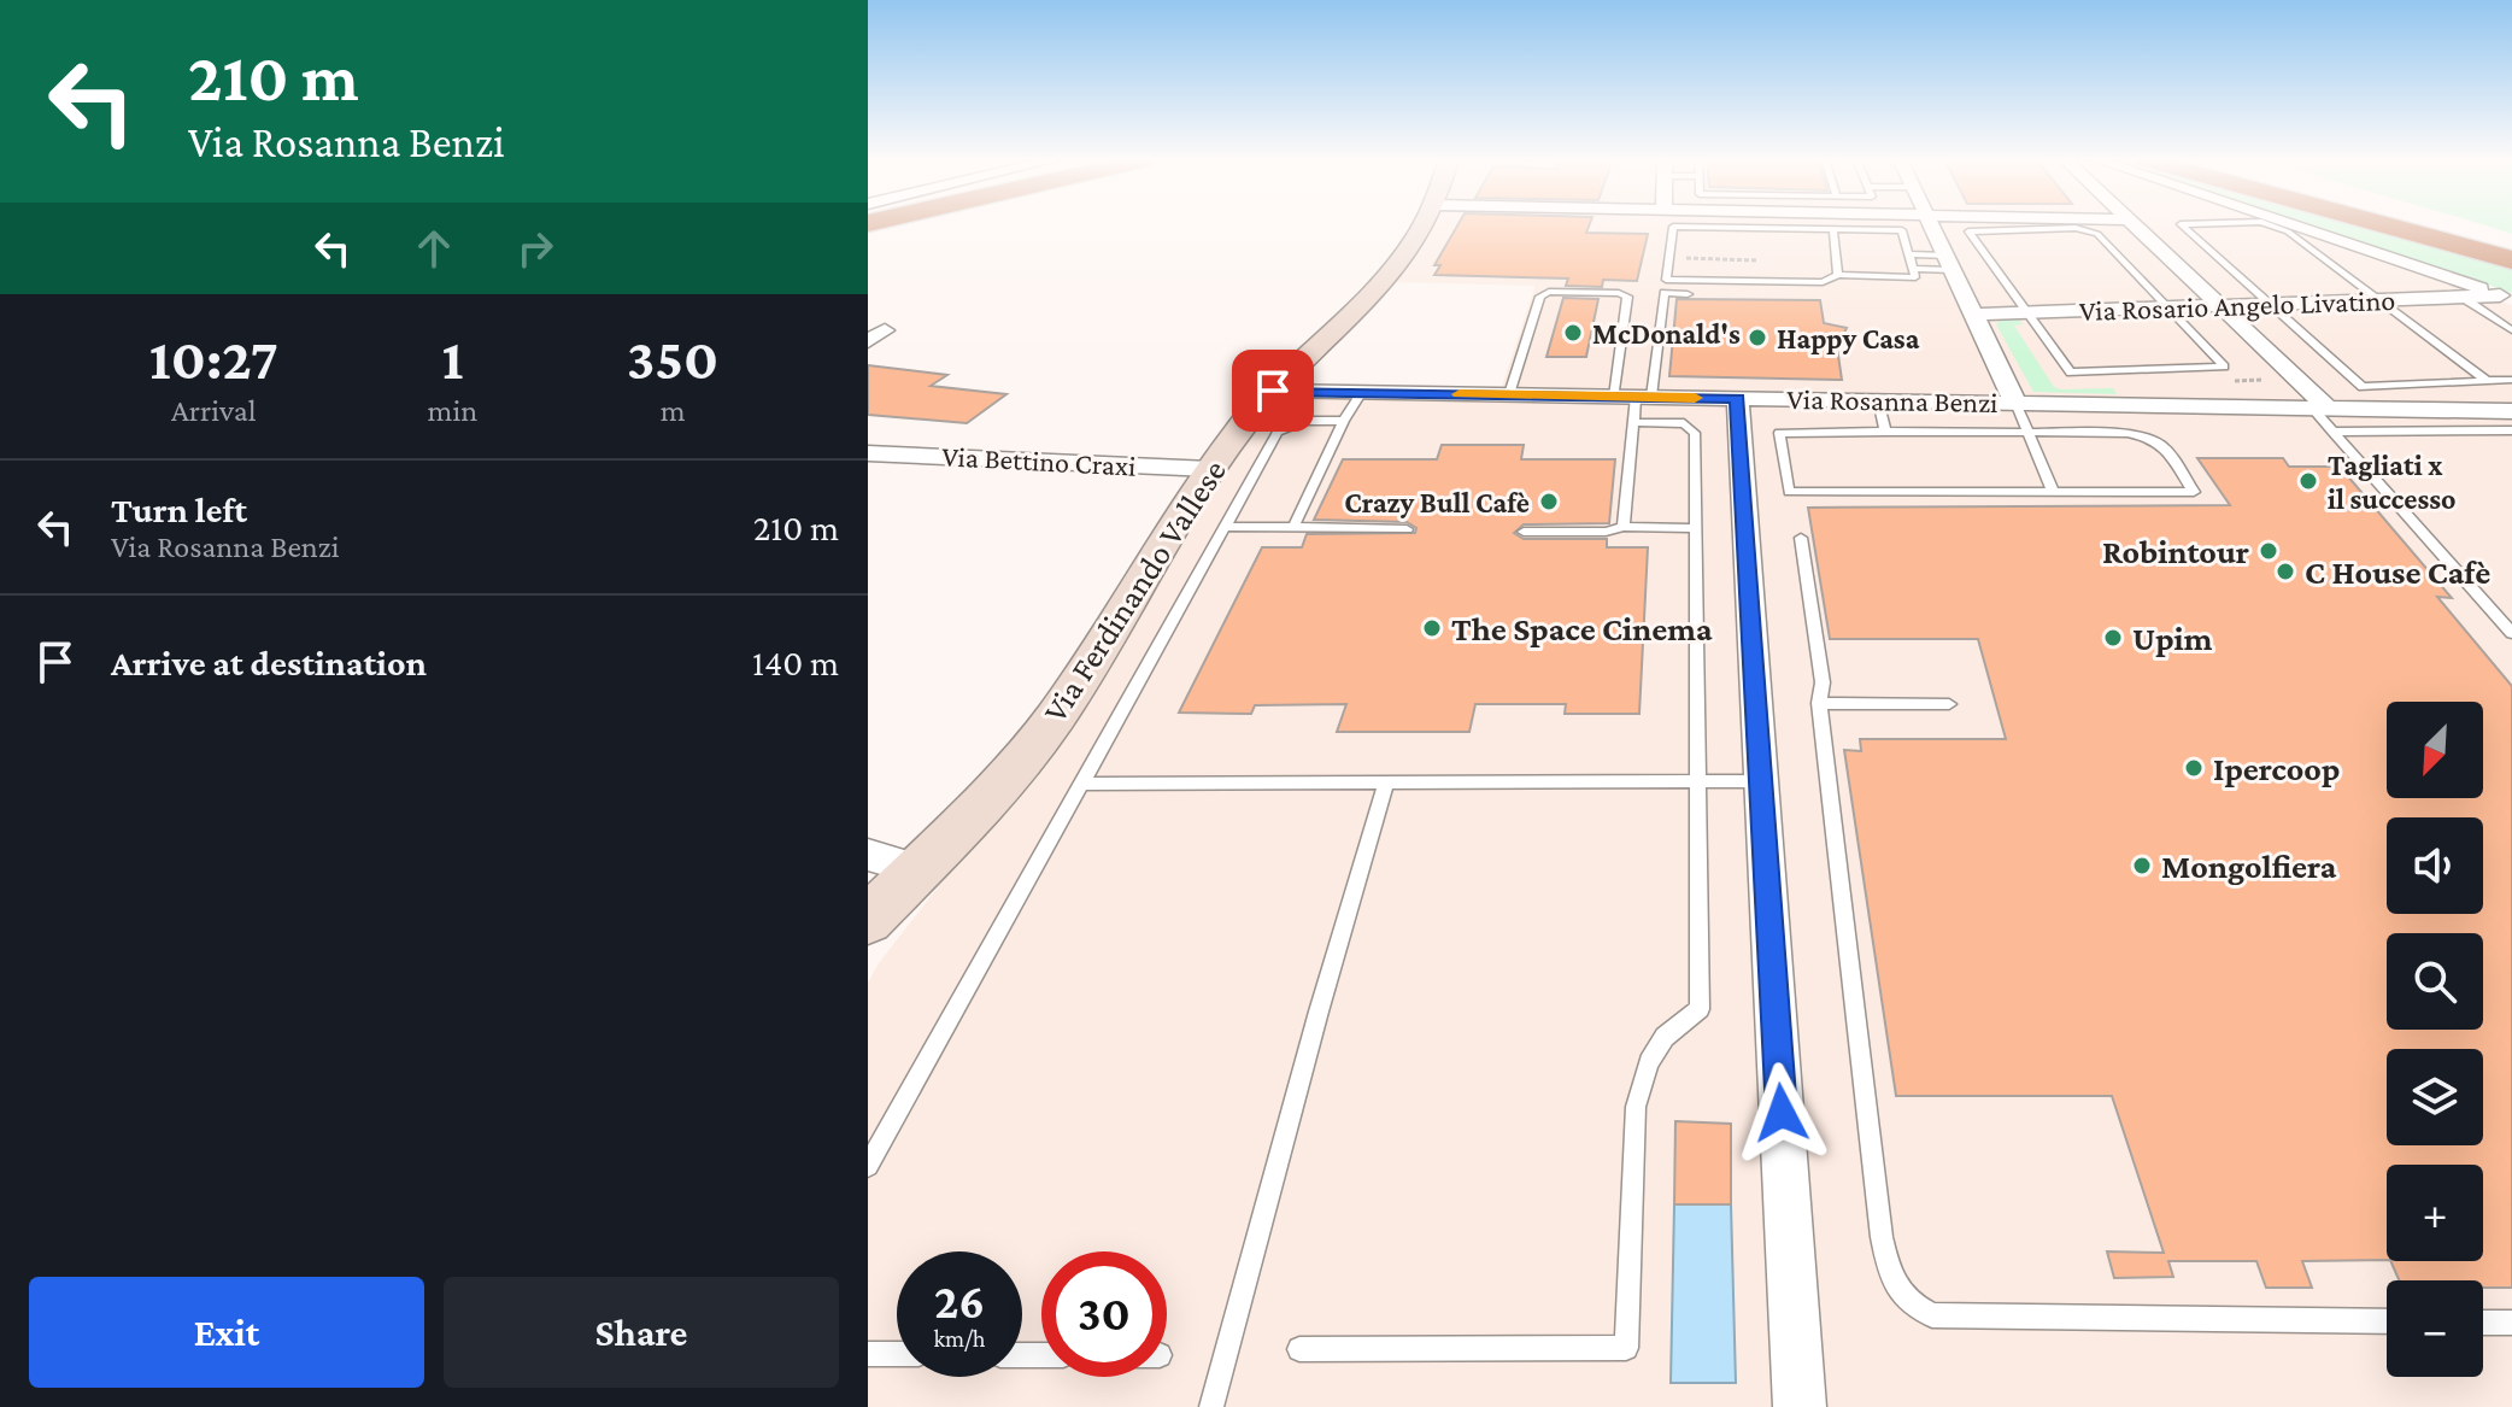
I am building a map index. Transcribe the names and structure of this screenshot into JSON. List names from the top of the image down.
{
  "streets": {
    "street": [
      "Via Rosario Angelo Livatino",
      "Via Rosanna Benzi",
      "Via Bettino Craxi",
      "Via Ferdinando Vallese"
    ]
  },
  "crossings": [
    ["Via Rosanna Benzi", "Via Ferdinando Vallese"],
    ["Via Bettino Craxi", "Via Ferdinando Vallese"]
  ],
  "places": [
    "McDonald's",
    "Happy Casa",
    "Tagliati x il successo",
    "Crazy Bull Cafè",
    "Robintour",
    "C House Cafè",
    "The Space Cinema",
    "Upim",
    "Ipercoop",
    "Mongolfiera"
  ],
  "north": "bottom left",
  "page": {
    "turn": ["210 m", "Via Rosanna Benzi"],
    "eta": [
      "10:27",
      "Arrival",
      "1",
      "min",
      "350",
      "m"
    ],
    "list": [
      {
        "name": "Turn left",
        "note": "Via Rosanna Benzi",
        "value": "210 m"
      },
      {
        "name": "Arrive at destination",
        "value": "140 m"
      }
    ],
    "map_buttons": ["+", "−"],
    "speed": "26 km/h",
    "limit": "30",
    "buttons": ["Exit", "Share"]
  }
}
